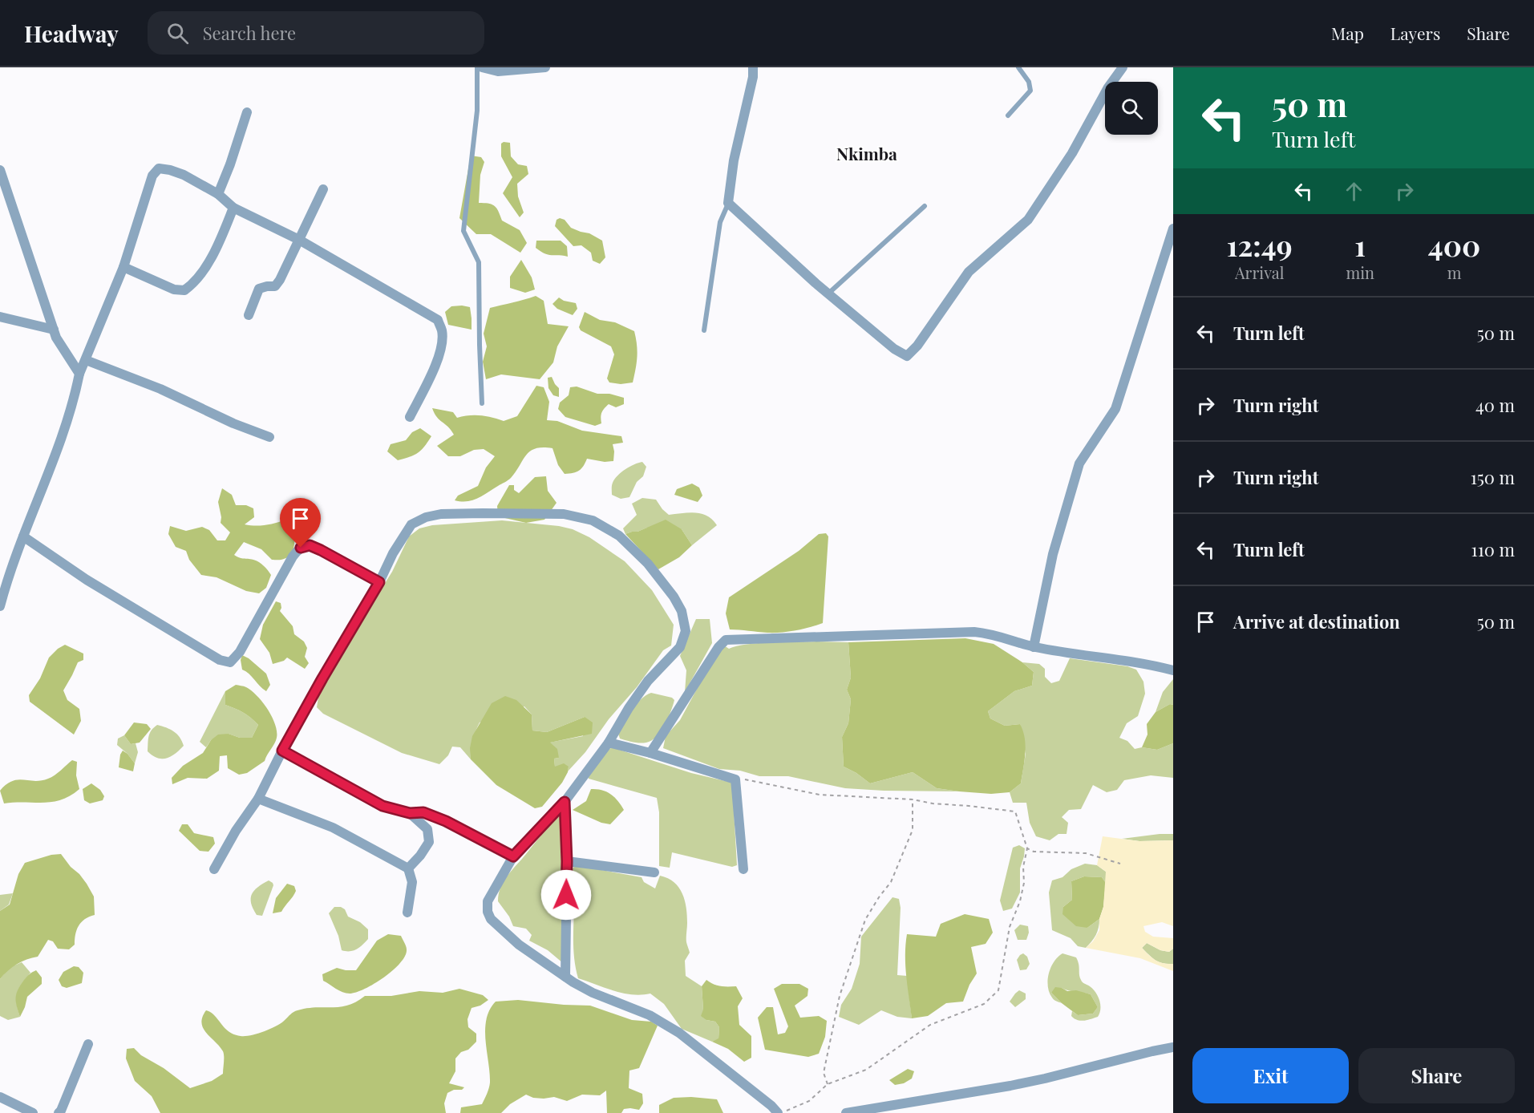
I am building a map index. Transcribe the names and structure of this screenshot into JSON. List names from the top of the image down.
{
  "districts": ["Nkimba"],
  "page": {
    "header": "Headway",
    "search": "Search here",
    "nav": ["Map", "Layers", "Share"],
    "turn": ["50 m", "Turn left"],
    "eta": [
      "12:49",
      "Arrival",
      "1",
      "min",
      "400",
      "m"
    ],
    "list": [
      {
        "name": "Turn left",
        "value": "50 m"
      },
      {
        "name": "Turn right",
        "value": "40 m"
      },
      {
        "name": "Turn right",
        "value": "150 m"
      },
      {
        "name": "Turn left",
        "value": "110 m"
      },
      {
        "name": "Arrive at destination",
        "value": "50 m"
      }
    ],
    "buttons": ["Exit", "Share"]
  }
}
